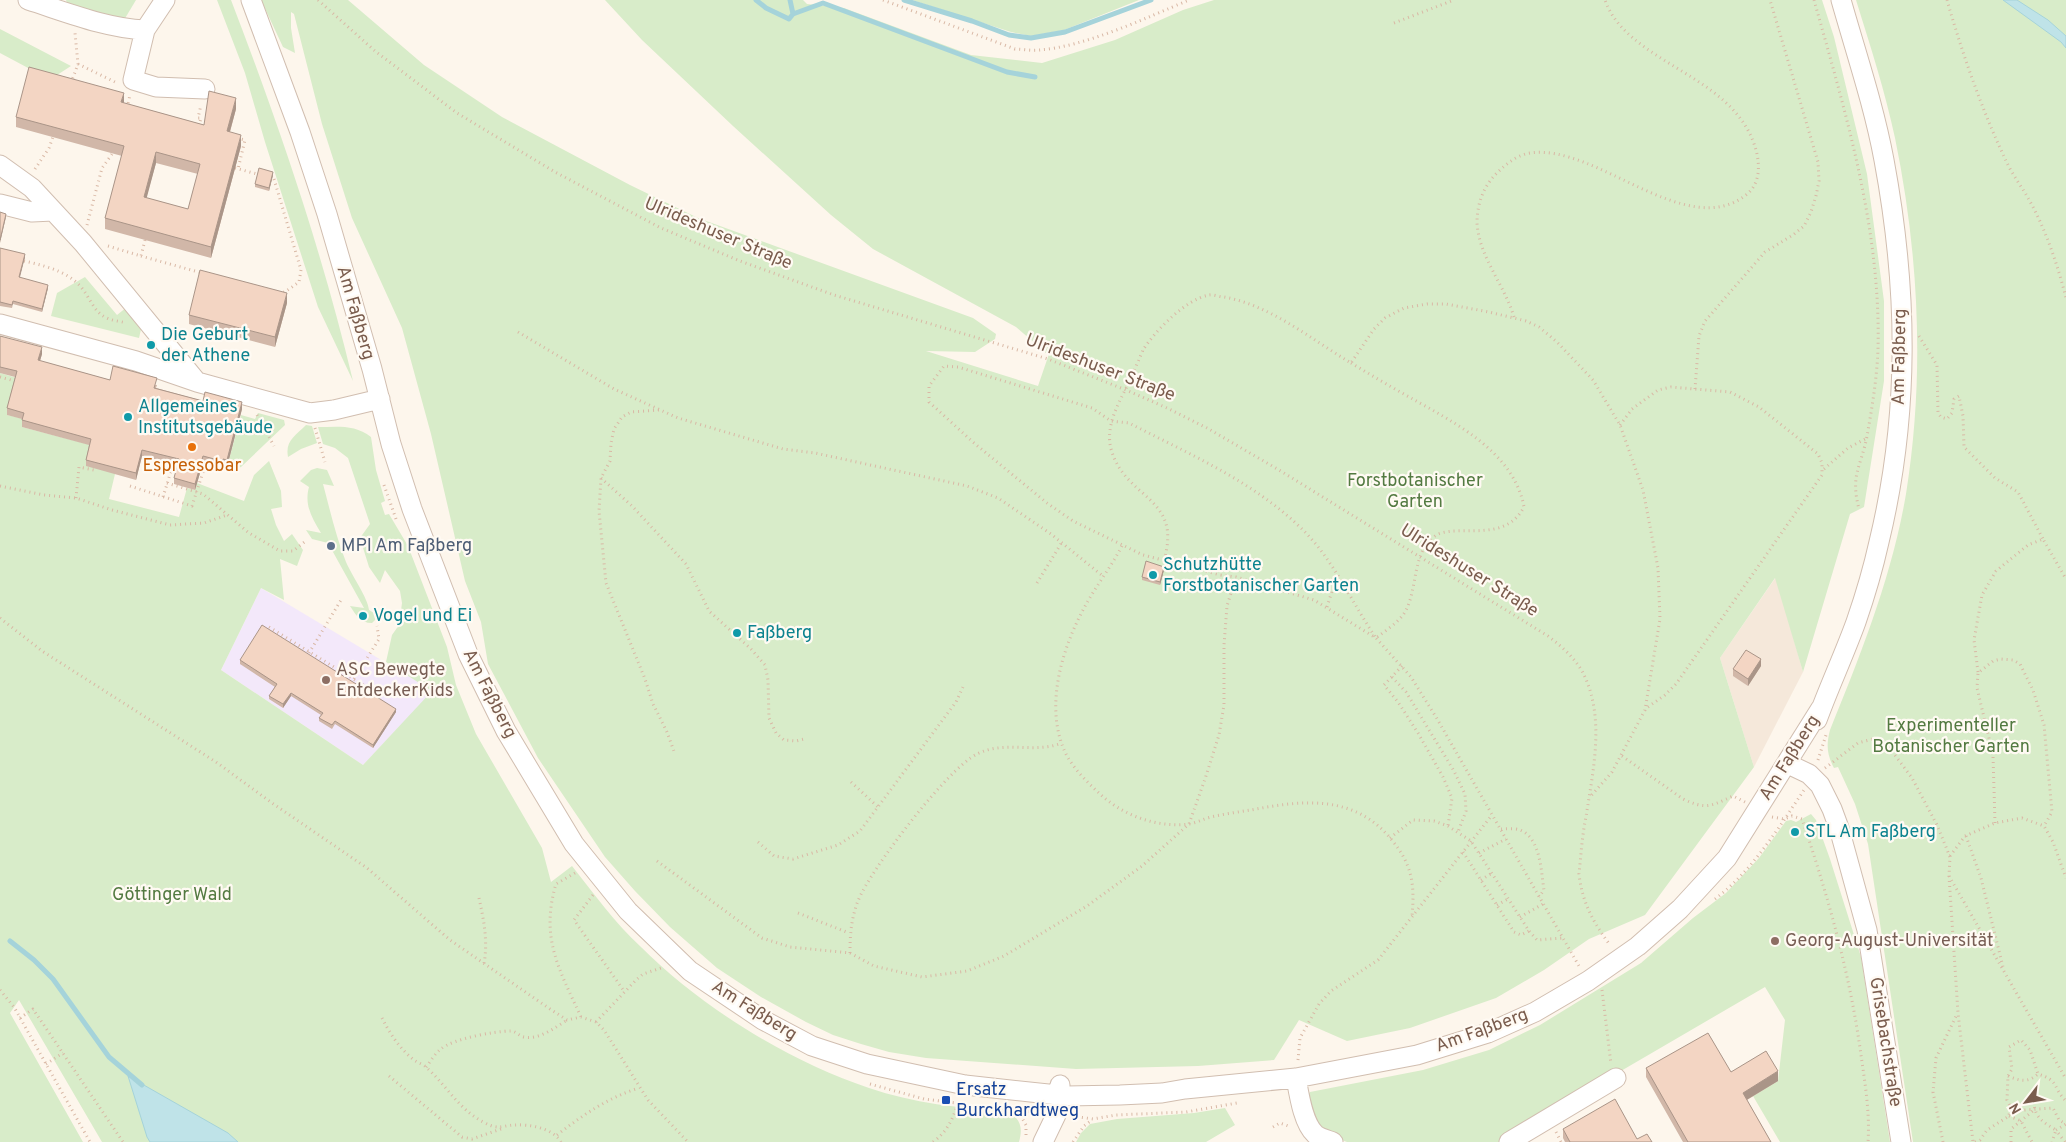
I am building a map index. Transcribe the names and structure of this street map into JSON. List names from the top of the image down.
{
  "streets": {
    "street": ["Am Faßberg", "Grisebachstraße"],
    "path": ["Ulrideshuser Straße"]
  },
  "crossings": [
    ["Ulrideshuser Straße", "Am Faßberg"],
    ["Am Faßberg", "Grisebachstraße"]
  ],
  "parks": ["Forstbotanischer Garten", "Experimenteller Botanischer Garten", "Göttinger Wald"],
  "places": {
    "other": [
      "Die Geburt der Athene",
      "Allgemeines Institutsgebäude",
      "Espressobar",
      "MPI Am Faßberg",
      "Schutzhütte Forstbotanischer Garten",
      "Vogel und Ei",
      "Faßberg",
      "ASC Bewegte EntdeckerKids",
      "STL Am Faßberg",
      "Georg-August-Universität"
    ],
    "transit": ["Ersatz Burckhardtweg"]
  },
  "north": "bottom left"
}
